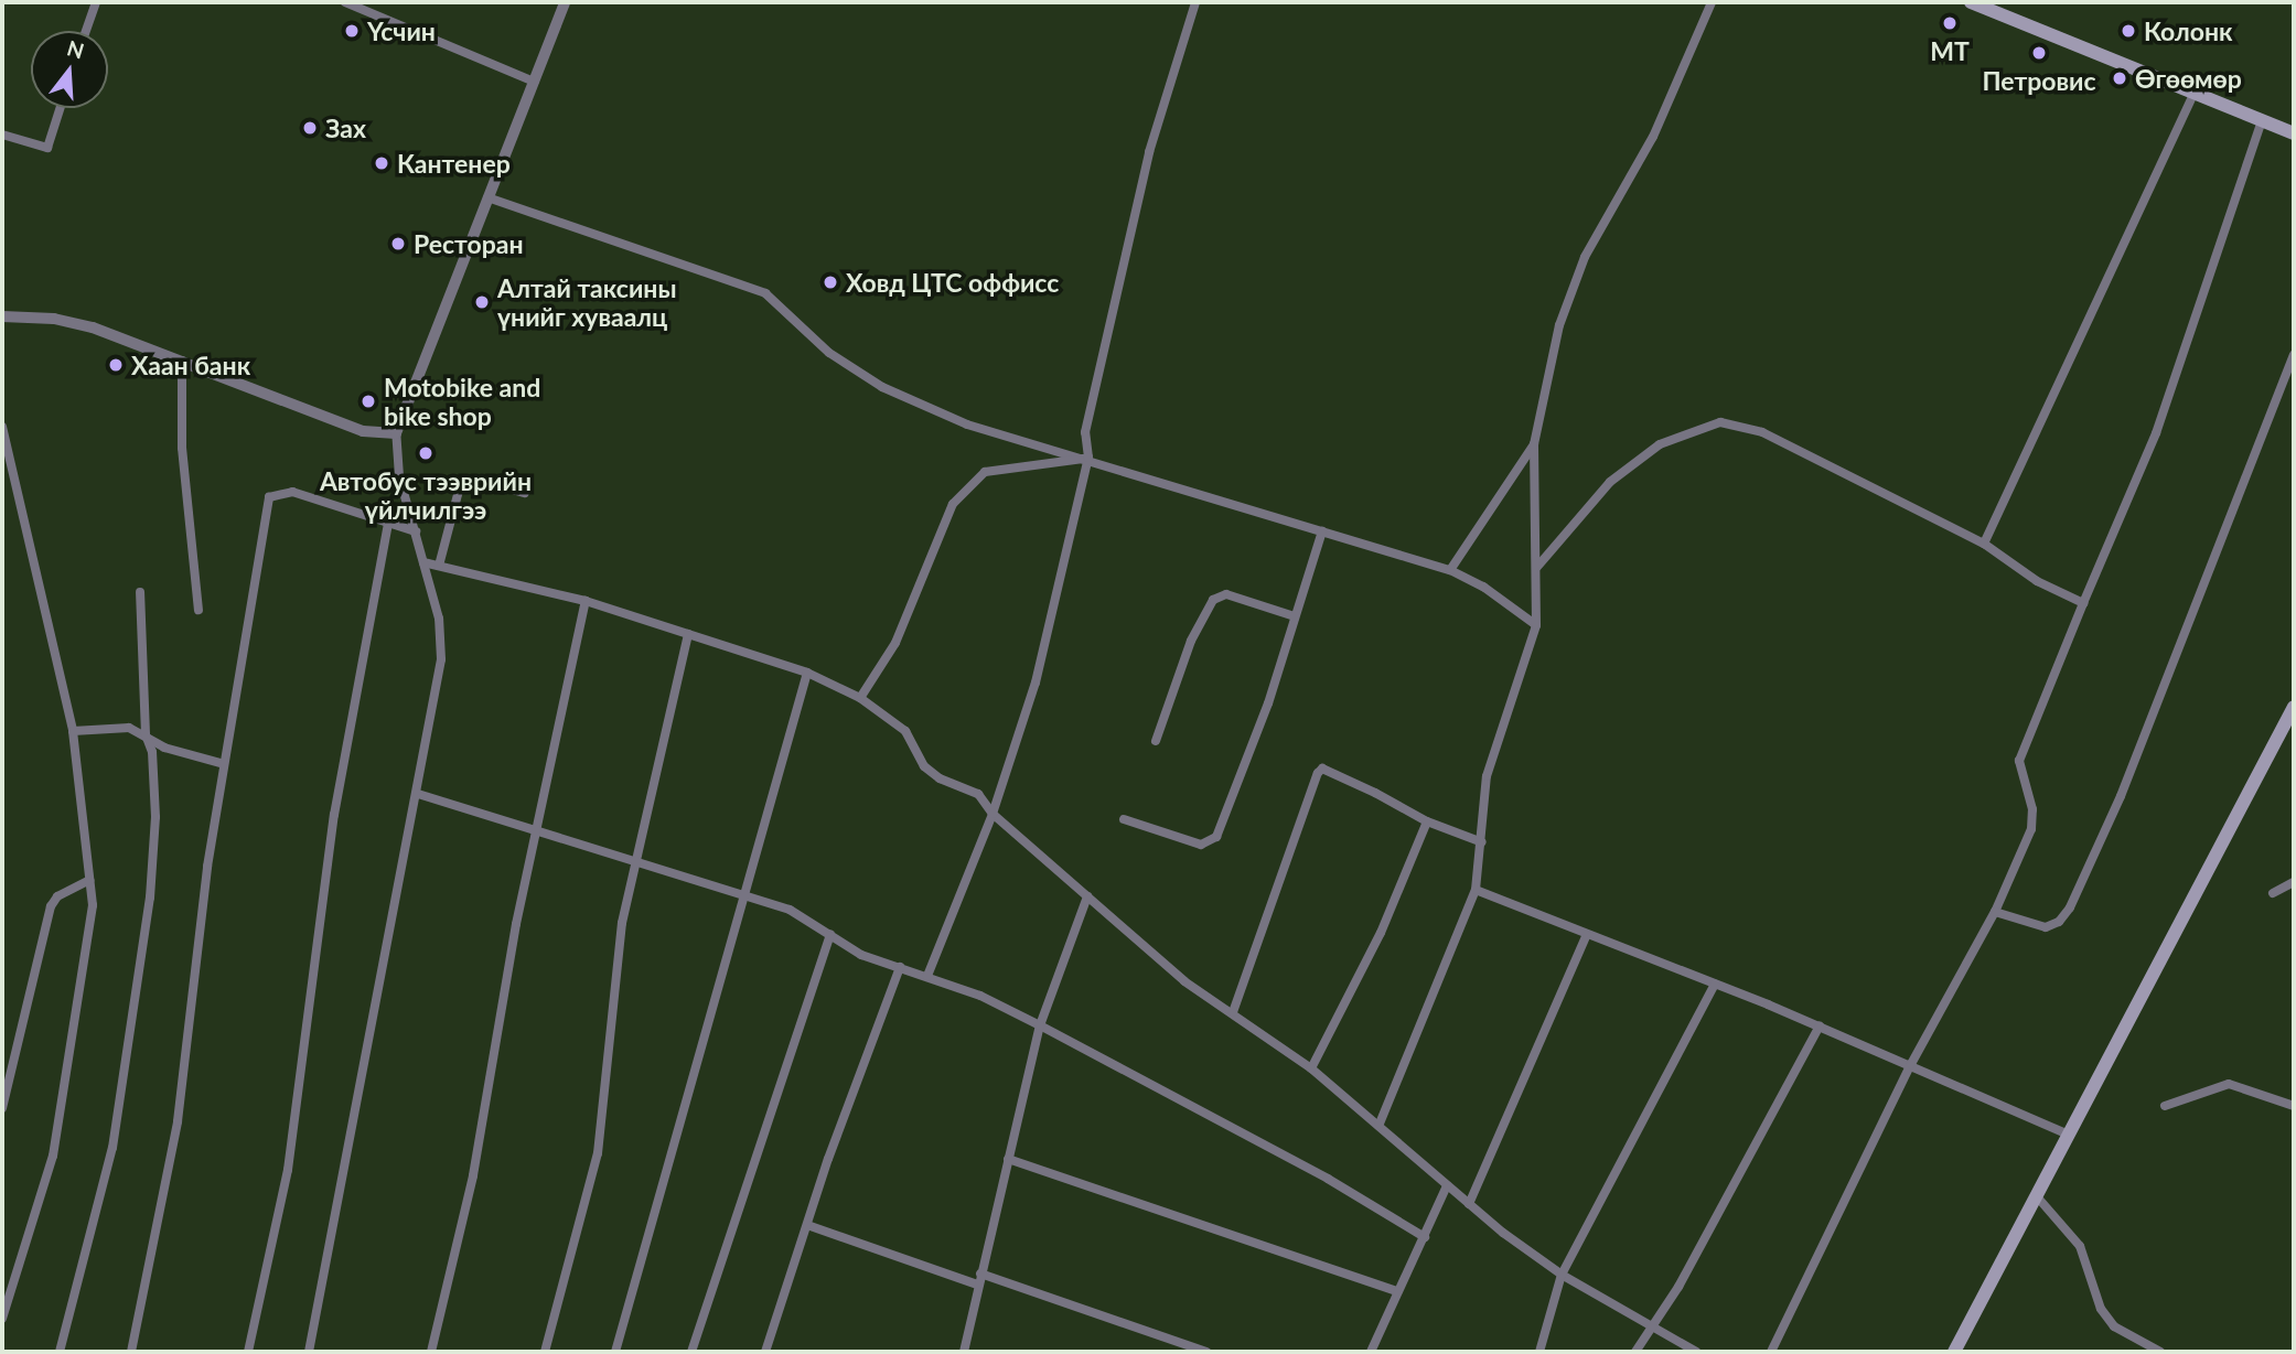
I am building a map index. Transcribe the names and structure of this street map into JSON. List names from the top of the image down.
{
  "places": [
    "MT",
    "Үсчин",
    "Колонк",
    "Петровиc",
    "Өгөөмөр",
    "Зах",
    "Кантенер",
    "Ресторан",
    "Ховд ЦТС оффисс",
    "Алтай таксины үнийг хуваалц",
    "Хаан банк",
    "Motobike and bike shop",
    "Автобус тээврийн үйлчилгээ"
  ],
  "north": "top"
}
